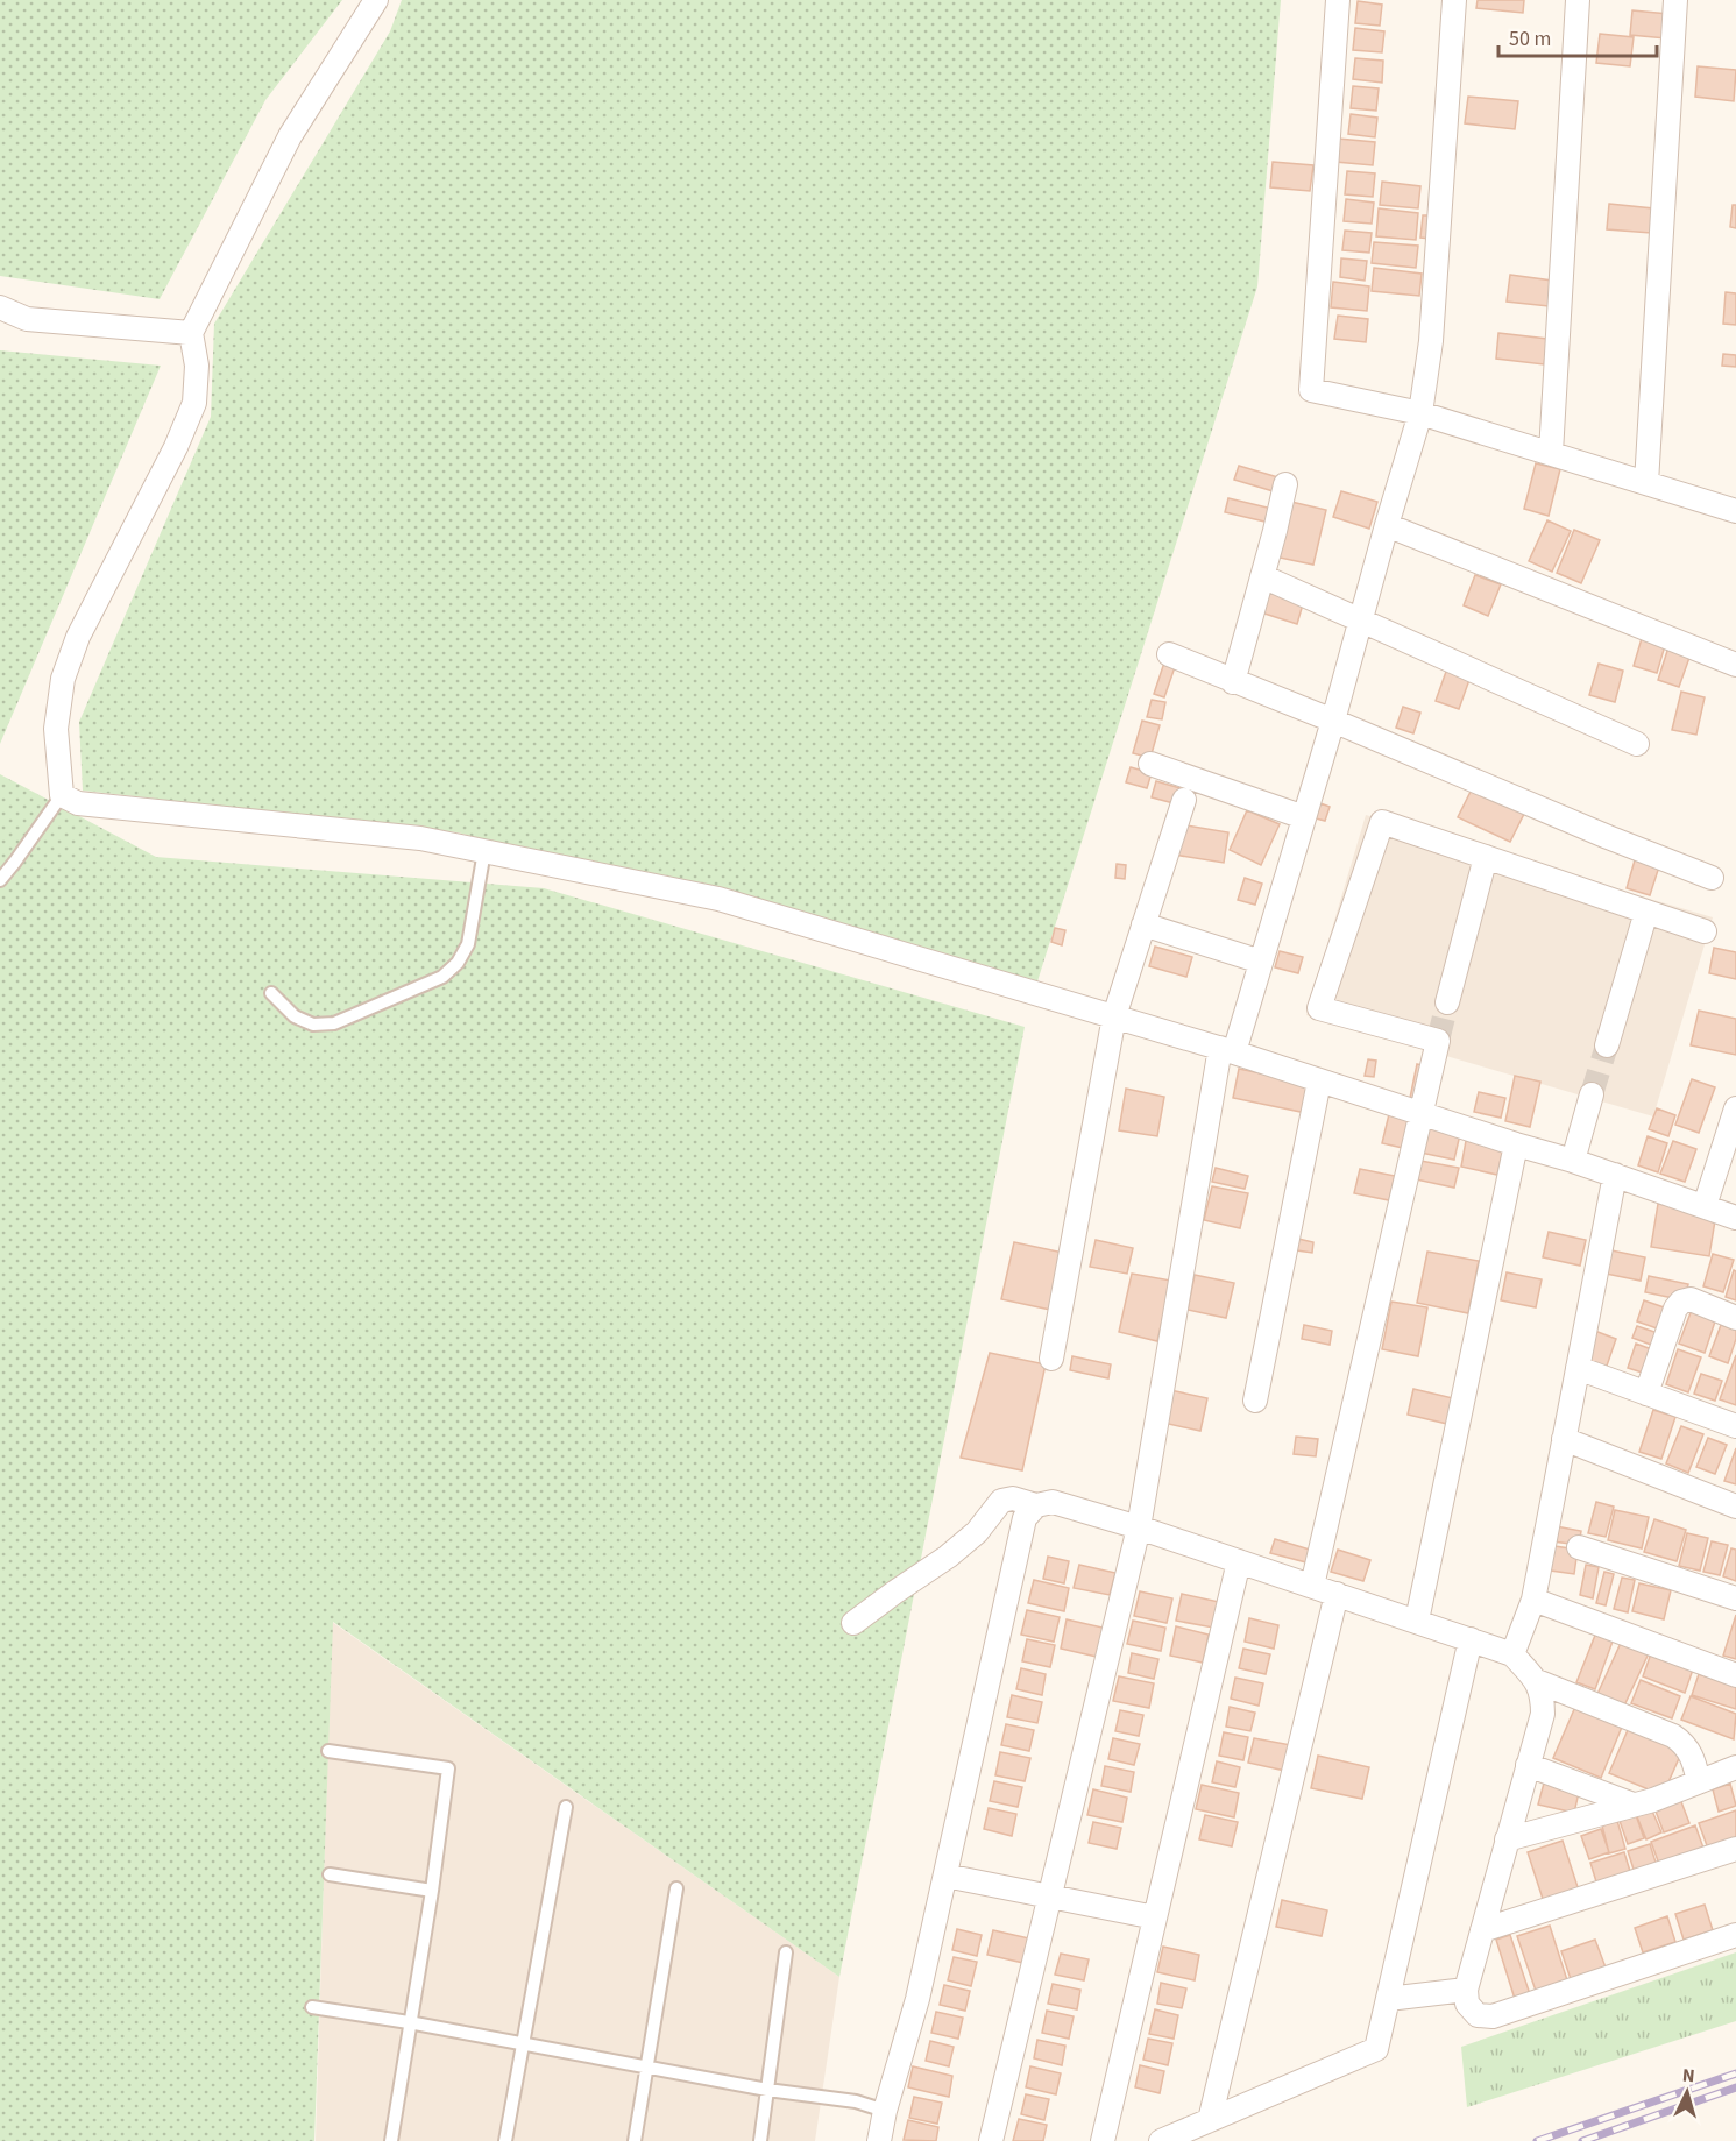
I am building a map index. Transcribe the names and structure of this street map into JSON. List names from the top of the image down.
{
  "scale_bar": "50 m",
  "north": "top"
}
